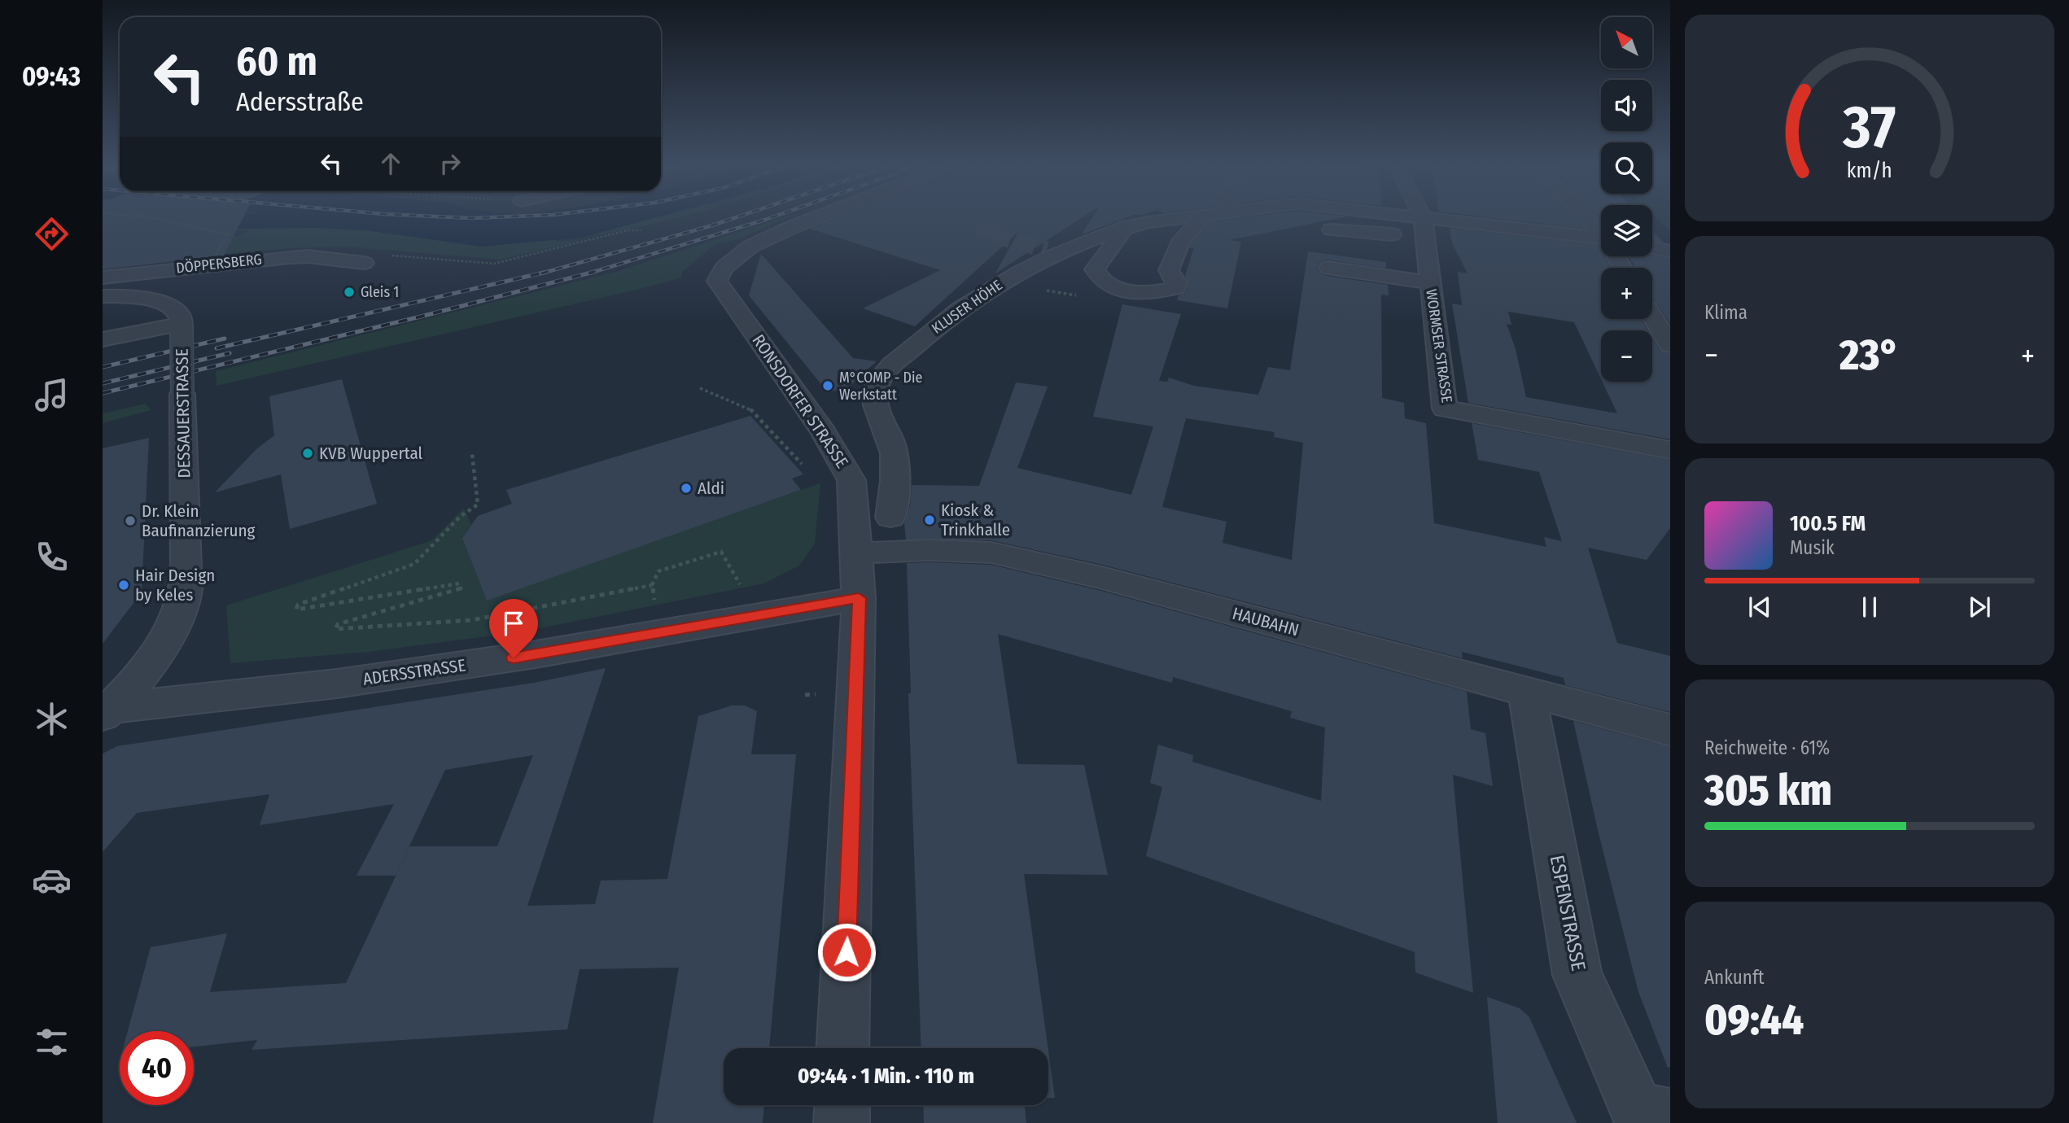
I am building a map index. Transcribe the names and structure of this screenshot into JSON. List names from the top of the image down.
{
  "streets": {
    "street": [
      "DÖPPERSBERG",
      "KLUSER HÖHE",
      "WORMSER STRASSE",
      "RONSDORFER STRASSE",
      "DESSAUERSTRASSE",
      "HAUBAHN",
      "ADERSSTRASSE",
      "ESPENSTRASSE"
    ]
  },
  "crossings": [
    ["KLUSER HÖHE", "WORMSER STRASSE"],
    ["RONSDORFER STRASSE", "HAUBAHN"],
    ["RONSDORFER STRASSE", "ADERSSTRASSE"],
    ["DESSAUERSTRASSE", "ADERSSTRASSE"],
    ["HAUBAHN", "ESPENSTRASSE"]
  ],
  "places": [
    "Gleis 1",
    "M°COMP - Die Werkstatt",
    "KVB Wuppertal",
    "Aldi",
    "Kiosk & Trinkhalle",
    "Dr. Klein Baufinanzierung",
    "Hair Design by Keles"
  ],
  "north": "top left",
  "page": {
    "tabs": "09:43",
    "map_buttons": ["+", "−"],
    "turn": ["60 m", "Adersstraße"],
    "tile": [
      "Klima",
      ["Reichweite · 61%", "305 km"],
      ["Ankunft", "09:44"]
    ],
    "heat": ["−", "23°", "+"],
    "song": ["100.5 FM", "Musik"],
    "limit": "40",
    "trip": "09:44 · 1 Min. · 110 m",
    "gauge": ["37", "km/h"]
  }
}
